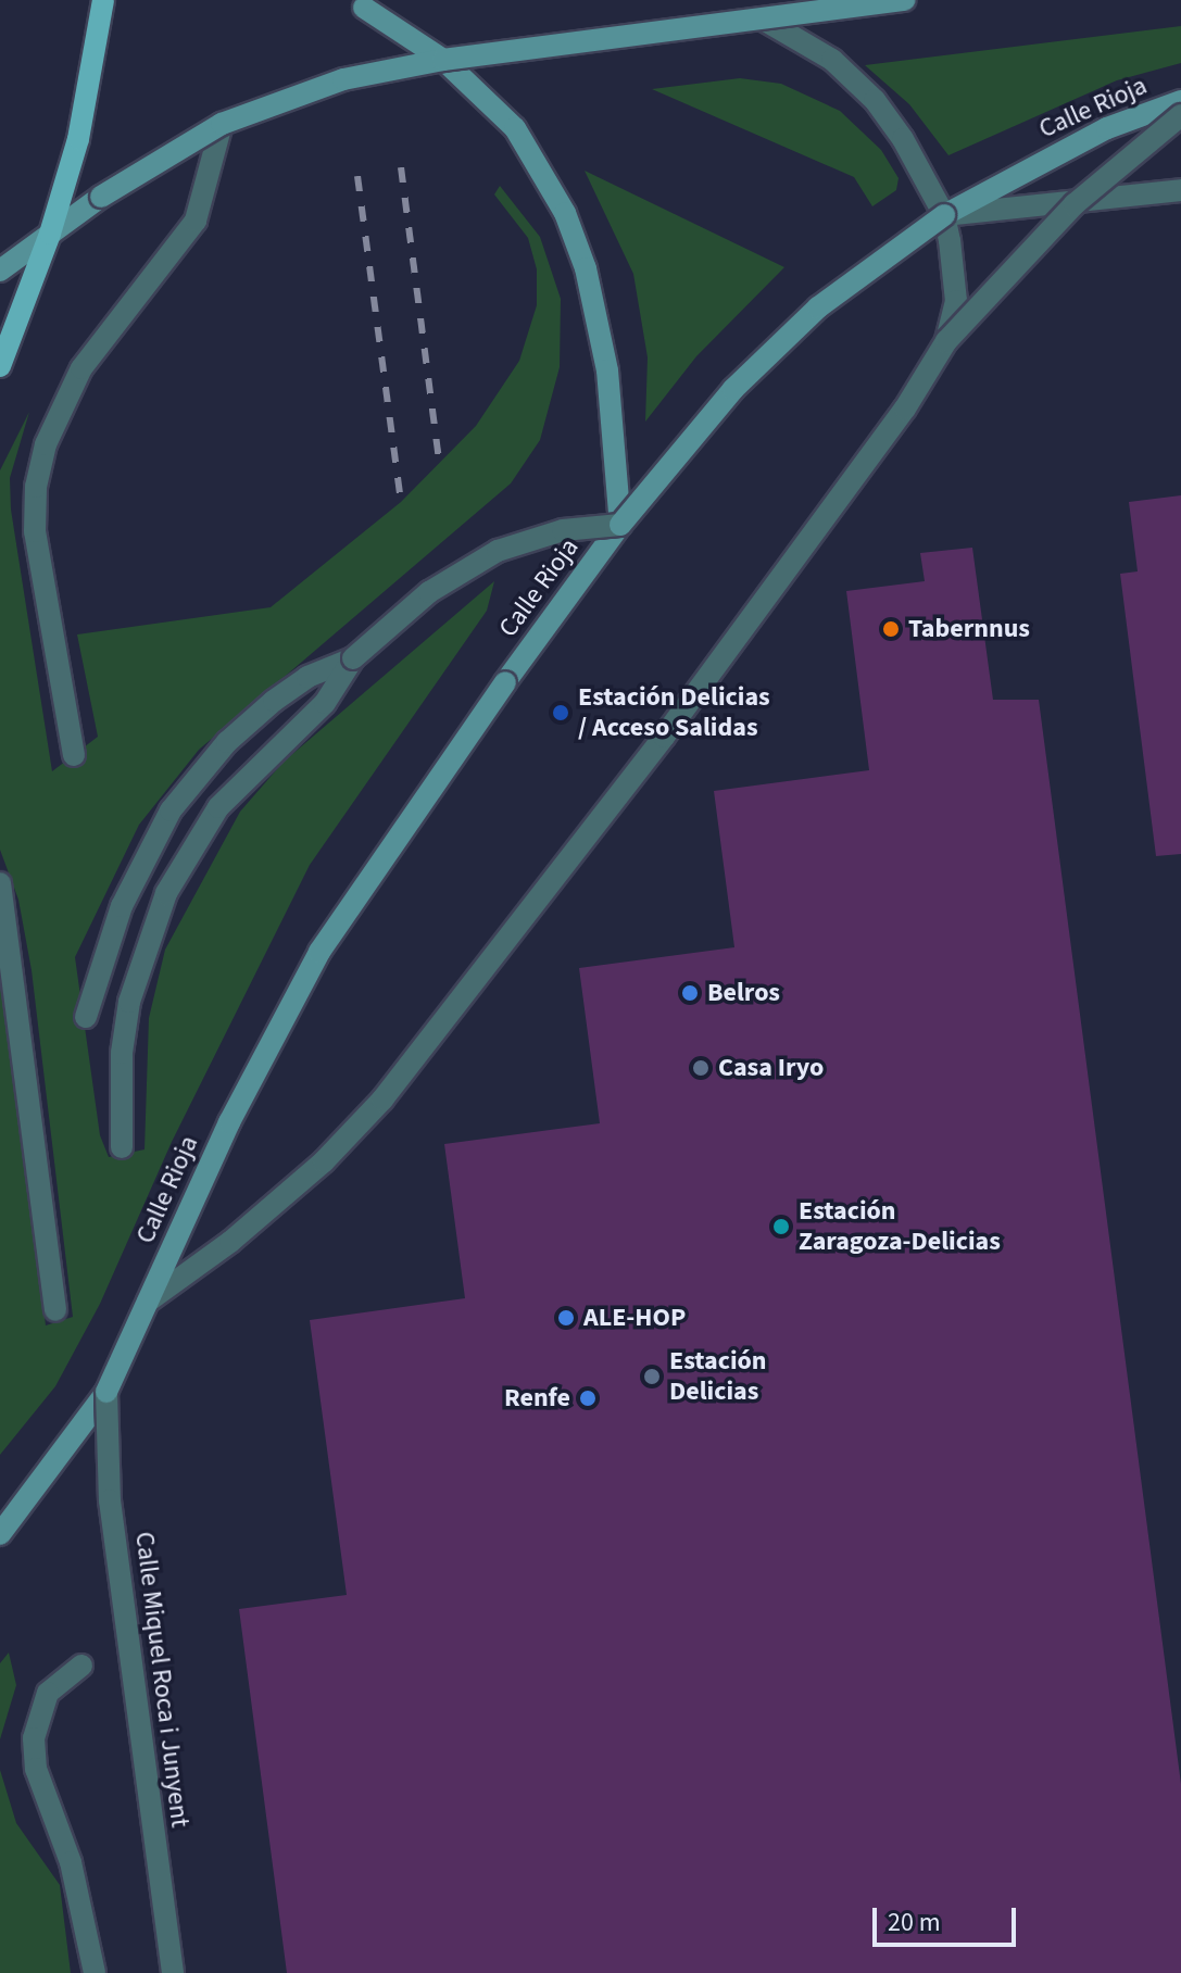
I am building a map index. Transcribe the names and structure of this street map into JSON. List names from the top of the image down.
{
  "streets": {
    "main road": ["Calle Rioja"],
    "street": ["Calle Miquel Roca i Junyent"]
  },
  "crossings": [
    ["Calle Rioja", "Calle Miquel Roca i Junyent"]
  ],
  "places": [
    "Tabernnus",
    "Estación Delicias / Acceso Salidas",
    "Belros",
    "Casa Iryo",
    "Estación Zaragoza-Delicias",
    "ALE-HOP",
    "Estación Delicias",
    "Renfe"
  ],
  "scale_bar": "20 m"
}
